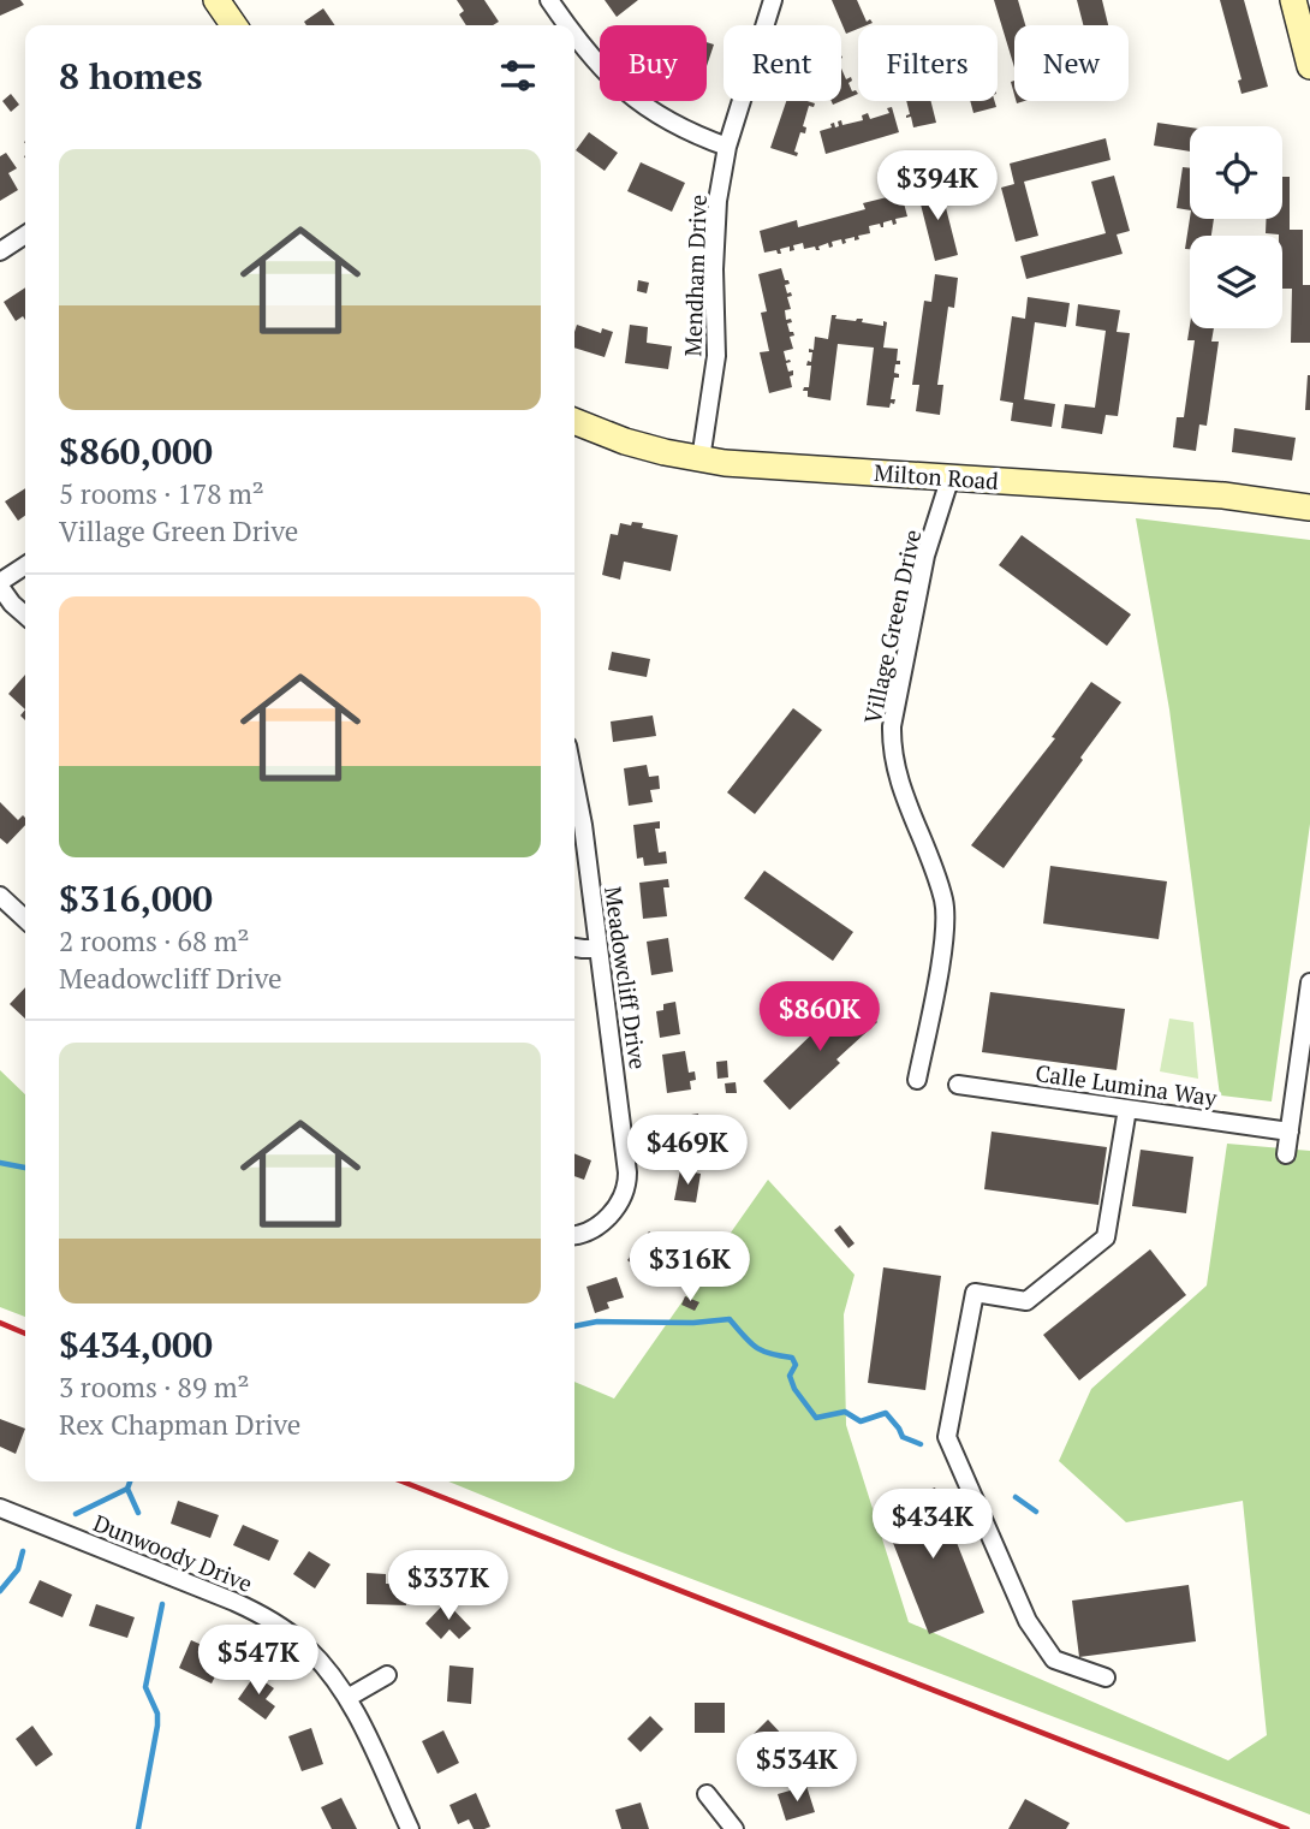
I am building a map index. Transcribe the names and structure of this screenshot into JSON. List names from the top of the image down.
{
  "streets": {
    "street": [
      "Mendham Drive",
      "Milton Road",
      "Village Green Drive",
      "Meadowcliff Drive",
      "Calle Lumina Way",
      "Dunwoody Drive"
    ]
  },
  "crossings": [
    ["Mendham Drive", "Milton Road"],
    ["Milton Road", "Village Green Drive"]
  ],
  "page": {
    "chip": [
      "Buy",
      "Rent",
      "Filters",
      "New"
    ],
    "heading": "8 homes",
    "list": [
      {
        "name": "$860,000",
        "note": "5 rooms · 178 m² · Village Green Drive"
      },
      {
        "name": "$316,000",
        "note": "2 rooms · 68 m² · Meadowcliff Drive"
      },
      {
        "name": "$434,000",
        "note": "3 rooms · 89 m² · Rex Chapman Drive"
      }
    ],
    "price": [
      "$394K",
      "$860K",
      "$469K",
      "$316K",
      "$434K",
      "$337K",
      "$547K",
      "$534K"
    ]
  }
}
